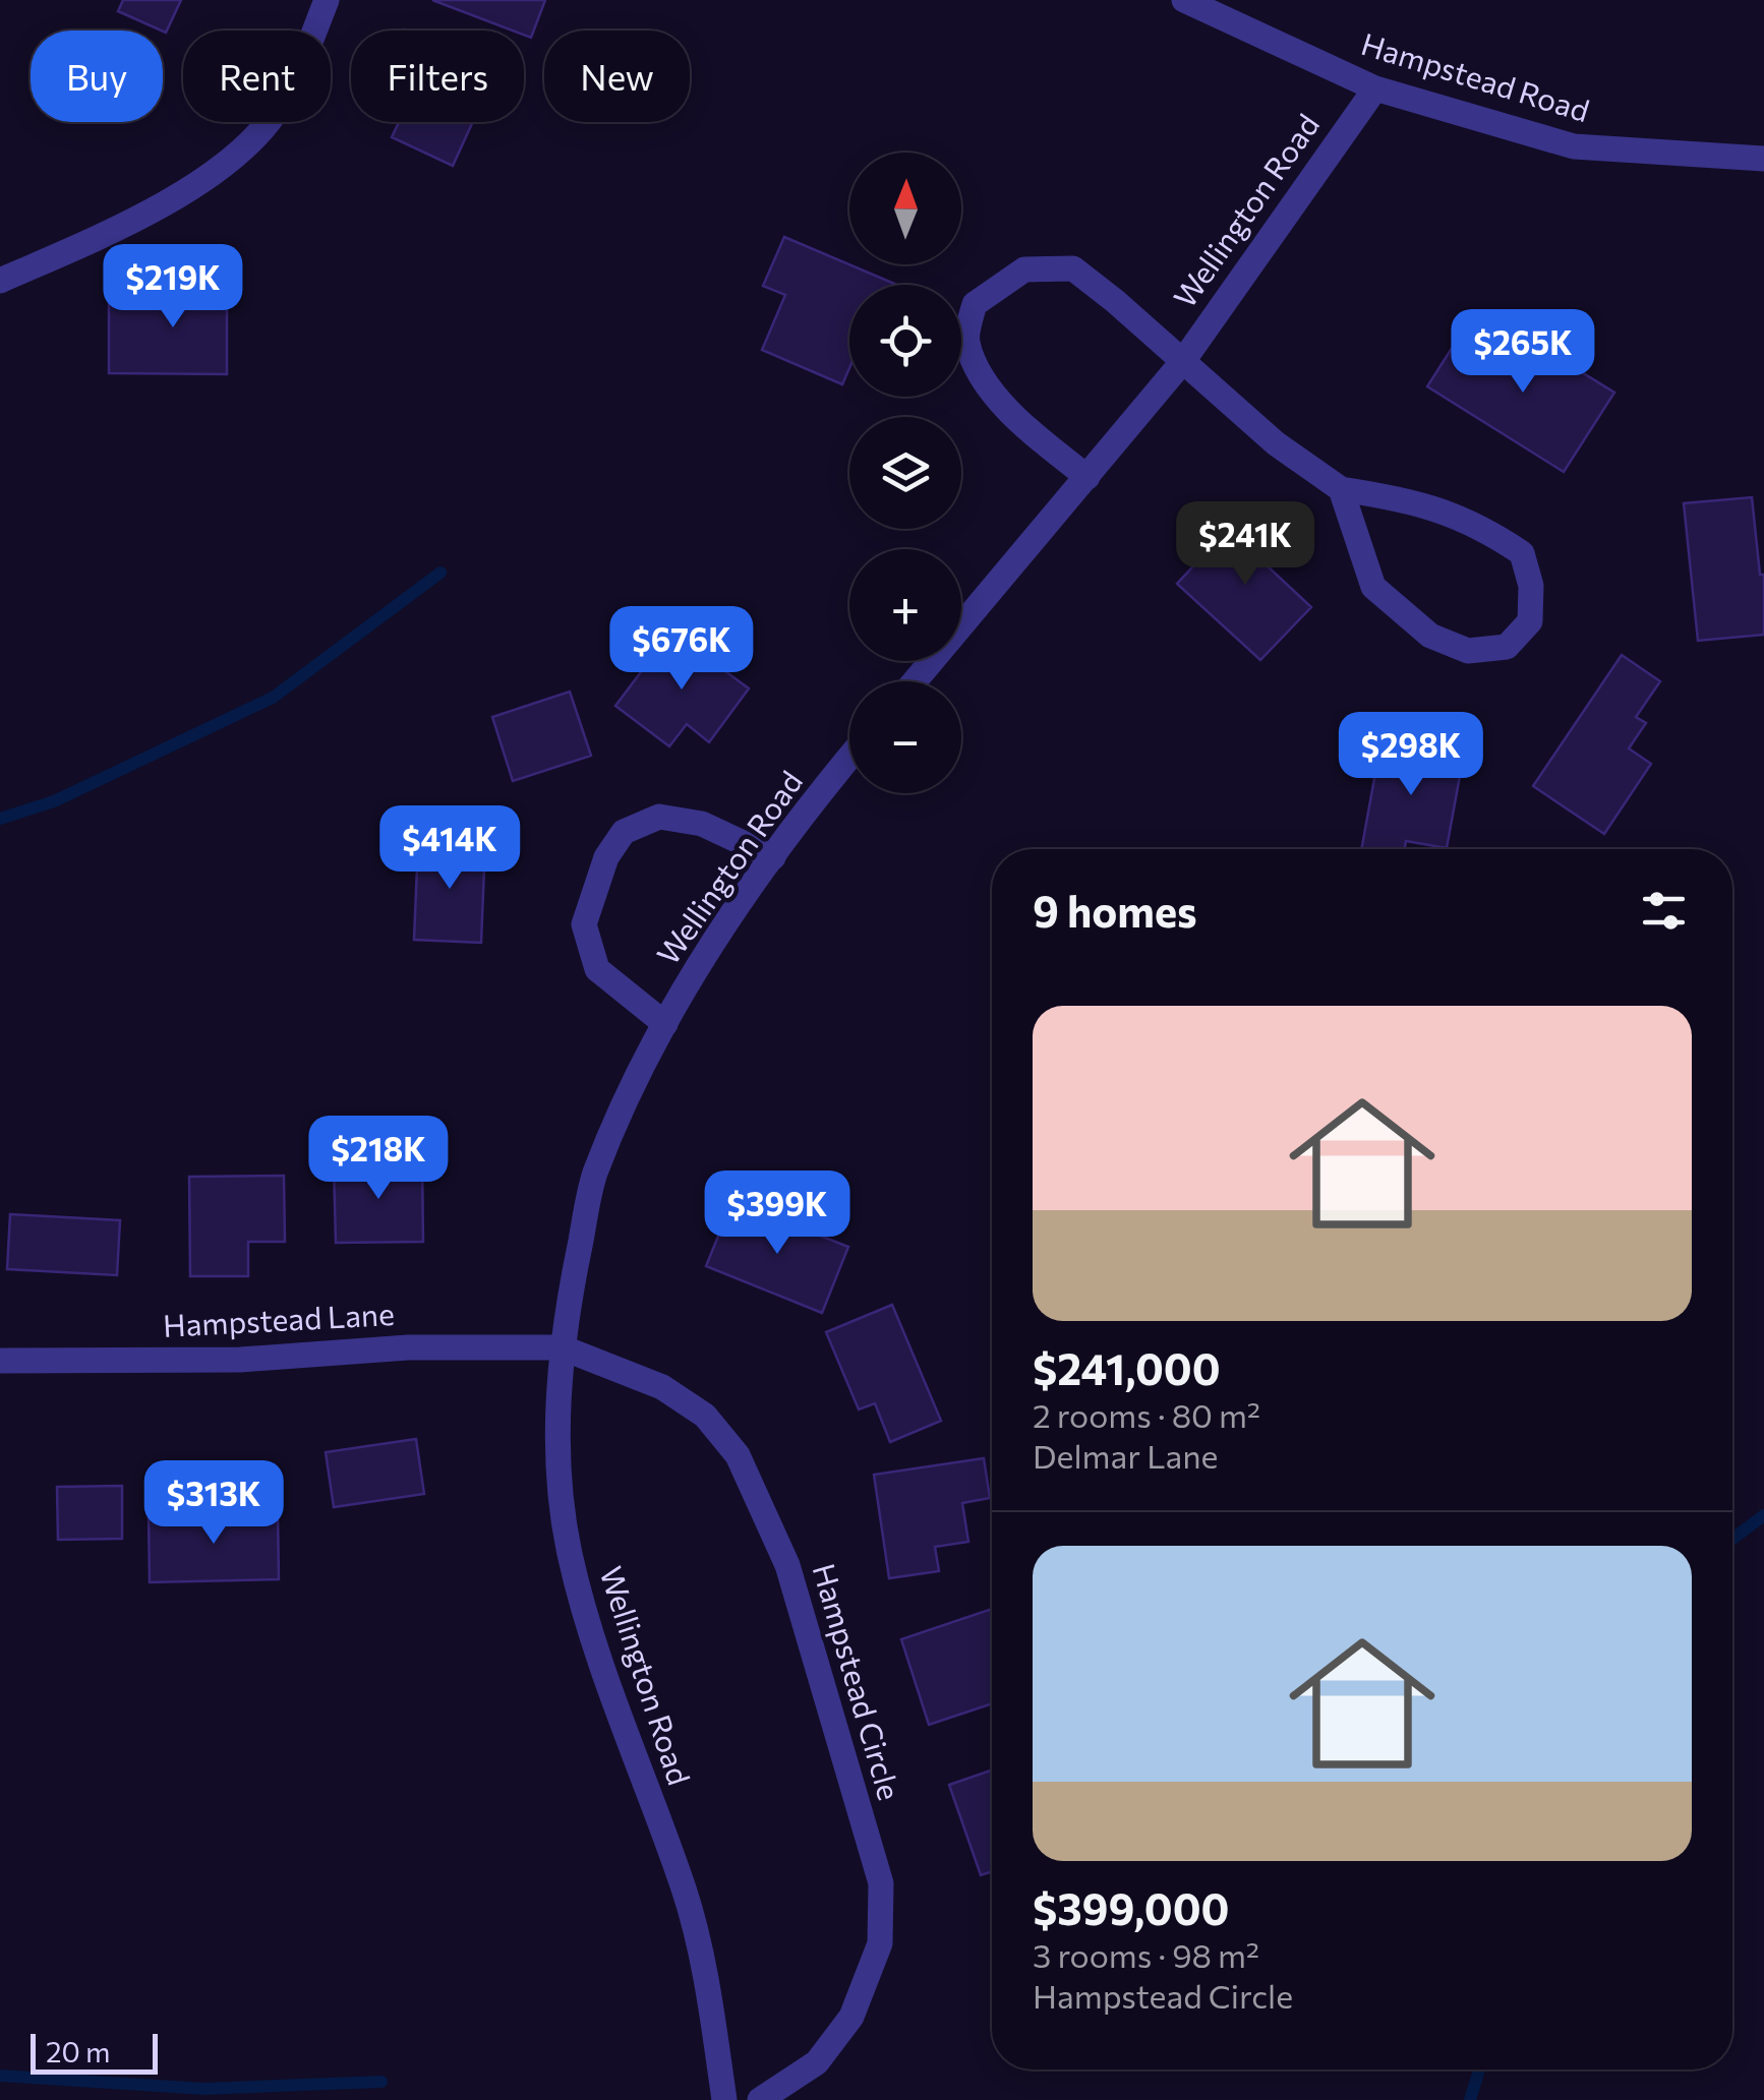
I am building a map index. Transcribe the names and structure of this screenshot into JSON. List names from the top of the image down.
{
  "streets": {
    "street": [
      "Hampstead Road",
      "Wellington Road",
      "Hampstead Lane",
      "Hampstead Circle"
    ]
  },
  "crossings": [
    ["Hampstead Road", "Wellington Road"],
    ["Wellington Road", "Hampstead Lane"],
    ["Wellington Road", "Hampstead Circle"],
    ["Hampstead Lane", "Hampstead Circle"]
  ],
  "scale_bar": "20 m",
  "north": "top",
  "page": {
    "chip": [
      "Buy",
      "Rent",
      "Filters",
      "New"
    ],
    "map_buttons": ["+", "−"],
    "price": [
      "$219K",
      "$265K",
      "$241K",
      "$676K",
      "$298K",
      "$414K",
      "$218K",
      "$399K",
      "$313K"
    ],
    "heading": "9 homes",
    "list": [
      {
        "name": "$241,000",
        "note": "2 rooms · 80 m² · Delmar Lane"
      },
      {
        "name": "$399,000",
        "note": "3 rooms · 98 m² · Hampstead Circle"
      }
    ],
    "scale": "20 m"
  }
}
